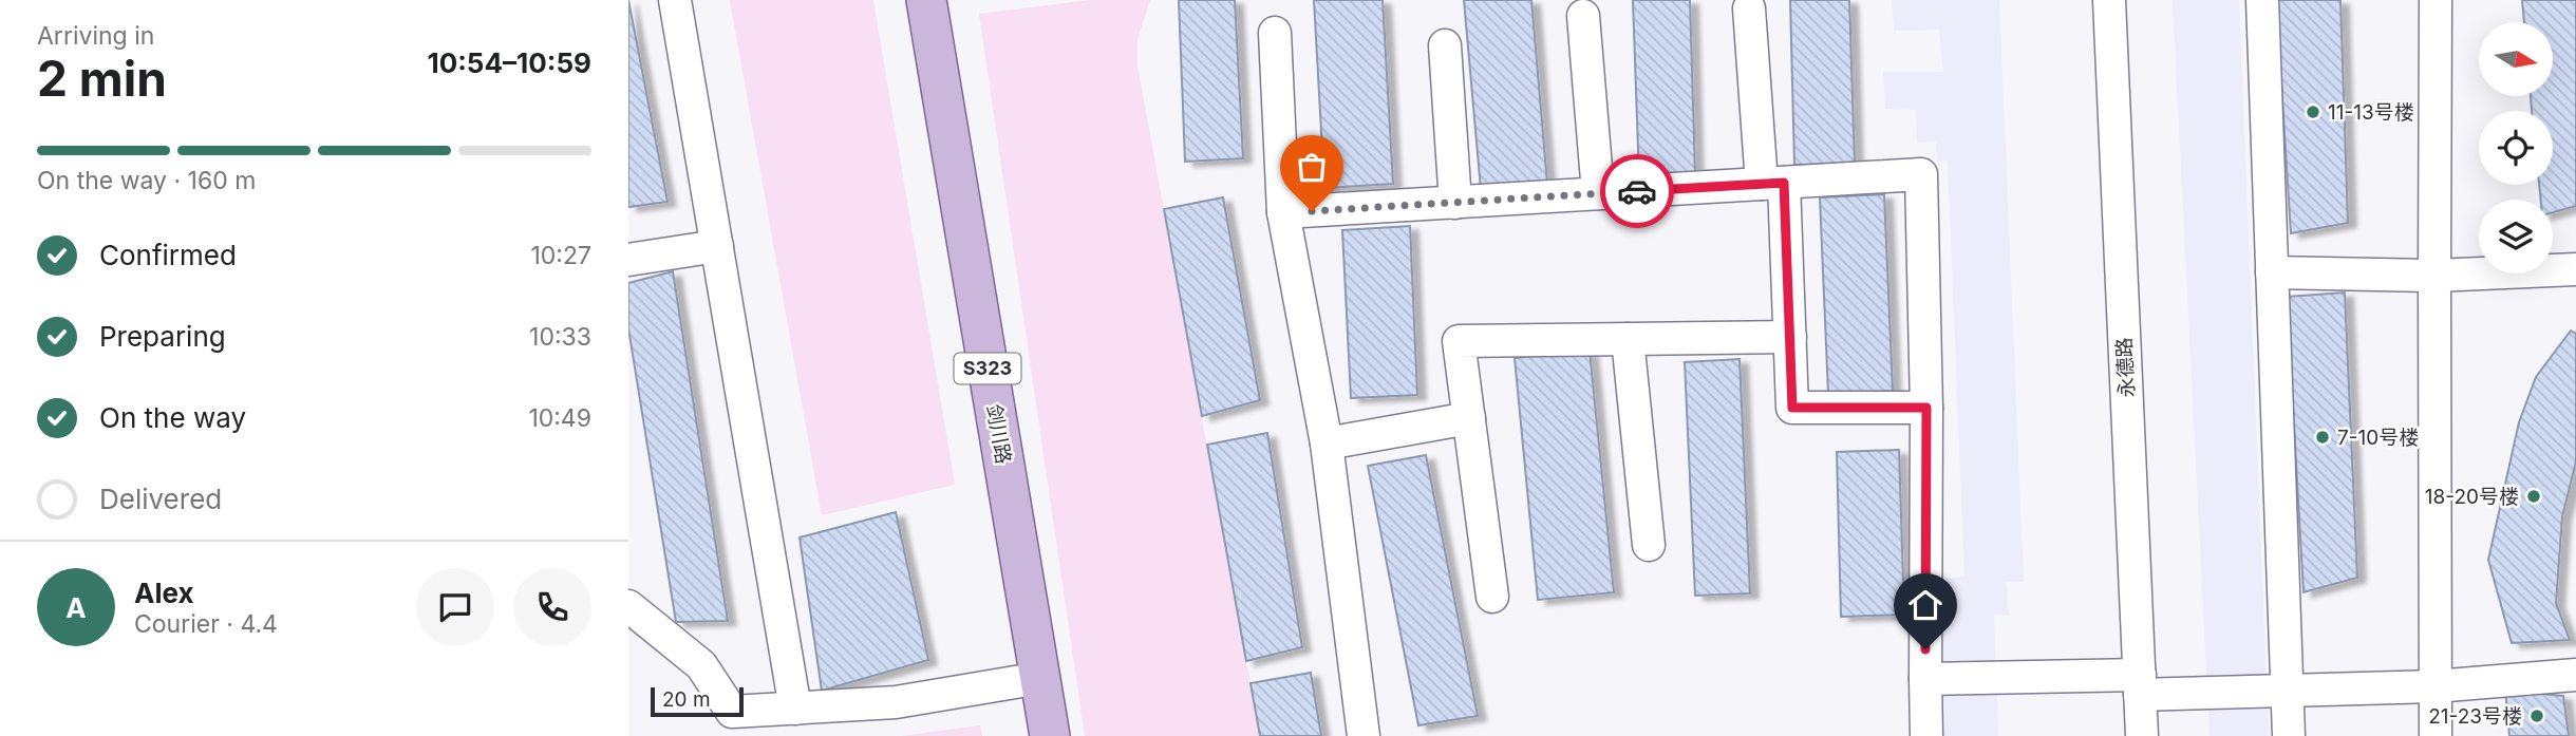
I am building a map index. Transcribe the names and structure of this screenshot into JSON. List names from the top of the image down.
{
  "streets": {
    "main road": ["S323", "剑川路"],
    "street": ["永德路"]
  },
  "places": [
    "11-13号楼",
    "7-10号楼",
    "18-20号楼",
    "21-23号楼"
  ],
  "scale_bar": "20 m",
  "north": "right",
  "page": {
    "heading": ["2 min", "Arriving in", "10:54–10:59"],
    "panel": ["Alex", "Courier · 4.4"],
    "bar": "On the way · 160 m",
    "list": [
      ["Confirmed", "10:27"],
      ["Preparing", "10:33"],
      ["On the way", "10:49"],
      "Delivered"
    ],
    "round": "A",
    "scale": "20 m"
  }
}
